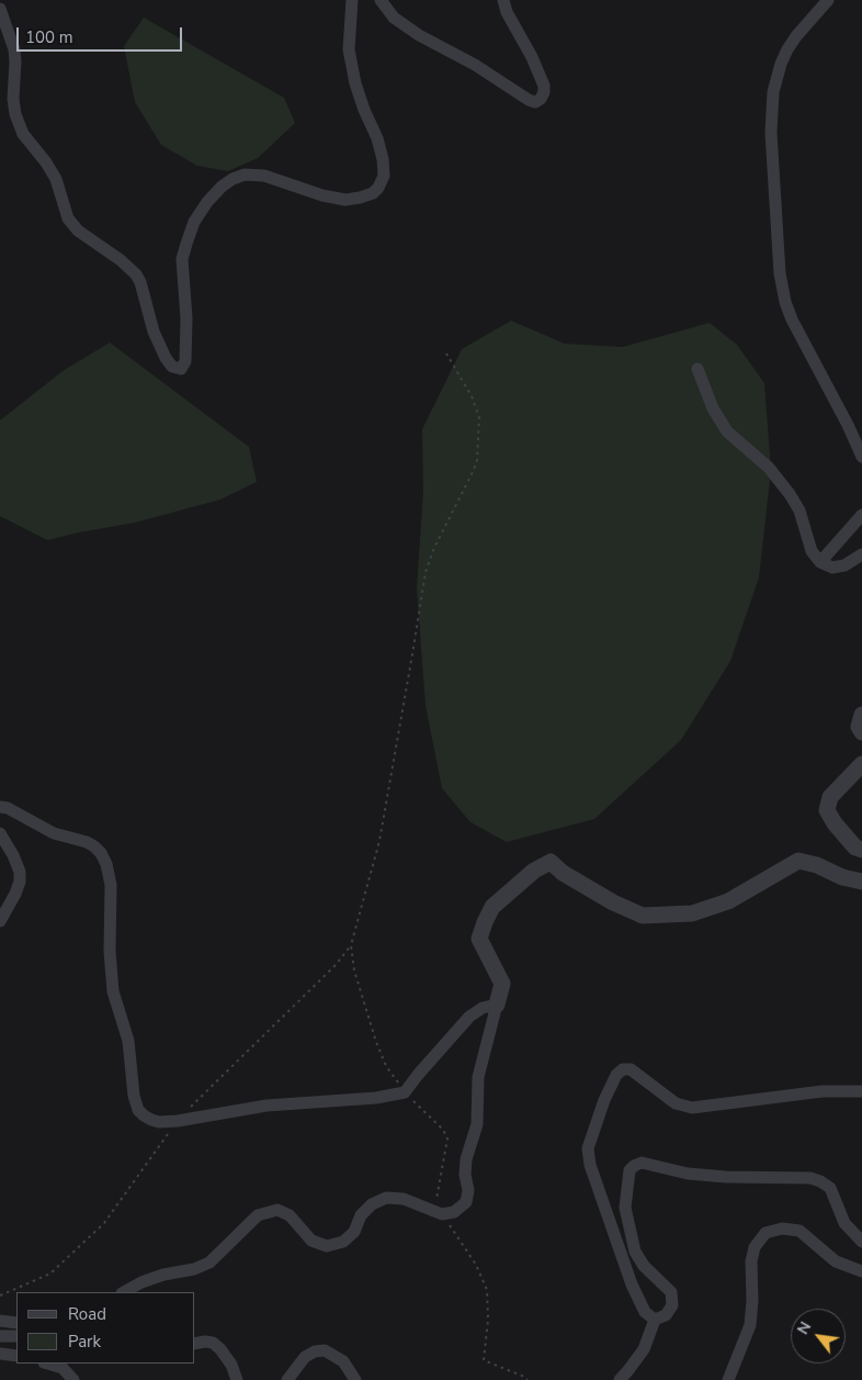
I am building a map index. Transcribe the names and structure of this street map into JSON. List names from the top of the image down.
{
  "legend": ["Road", "Park"],
  "scale_bar": "100 m",
  "north": "top left"
}
